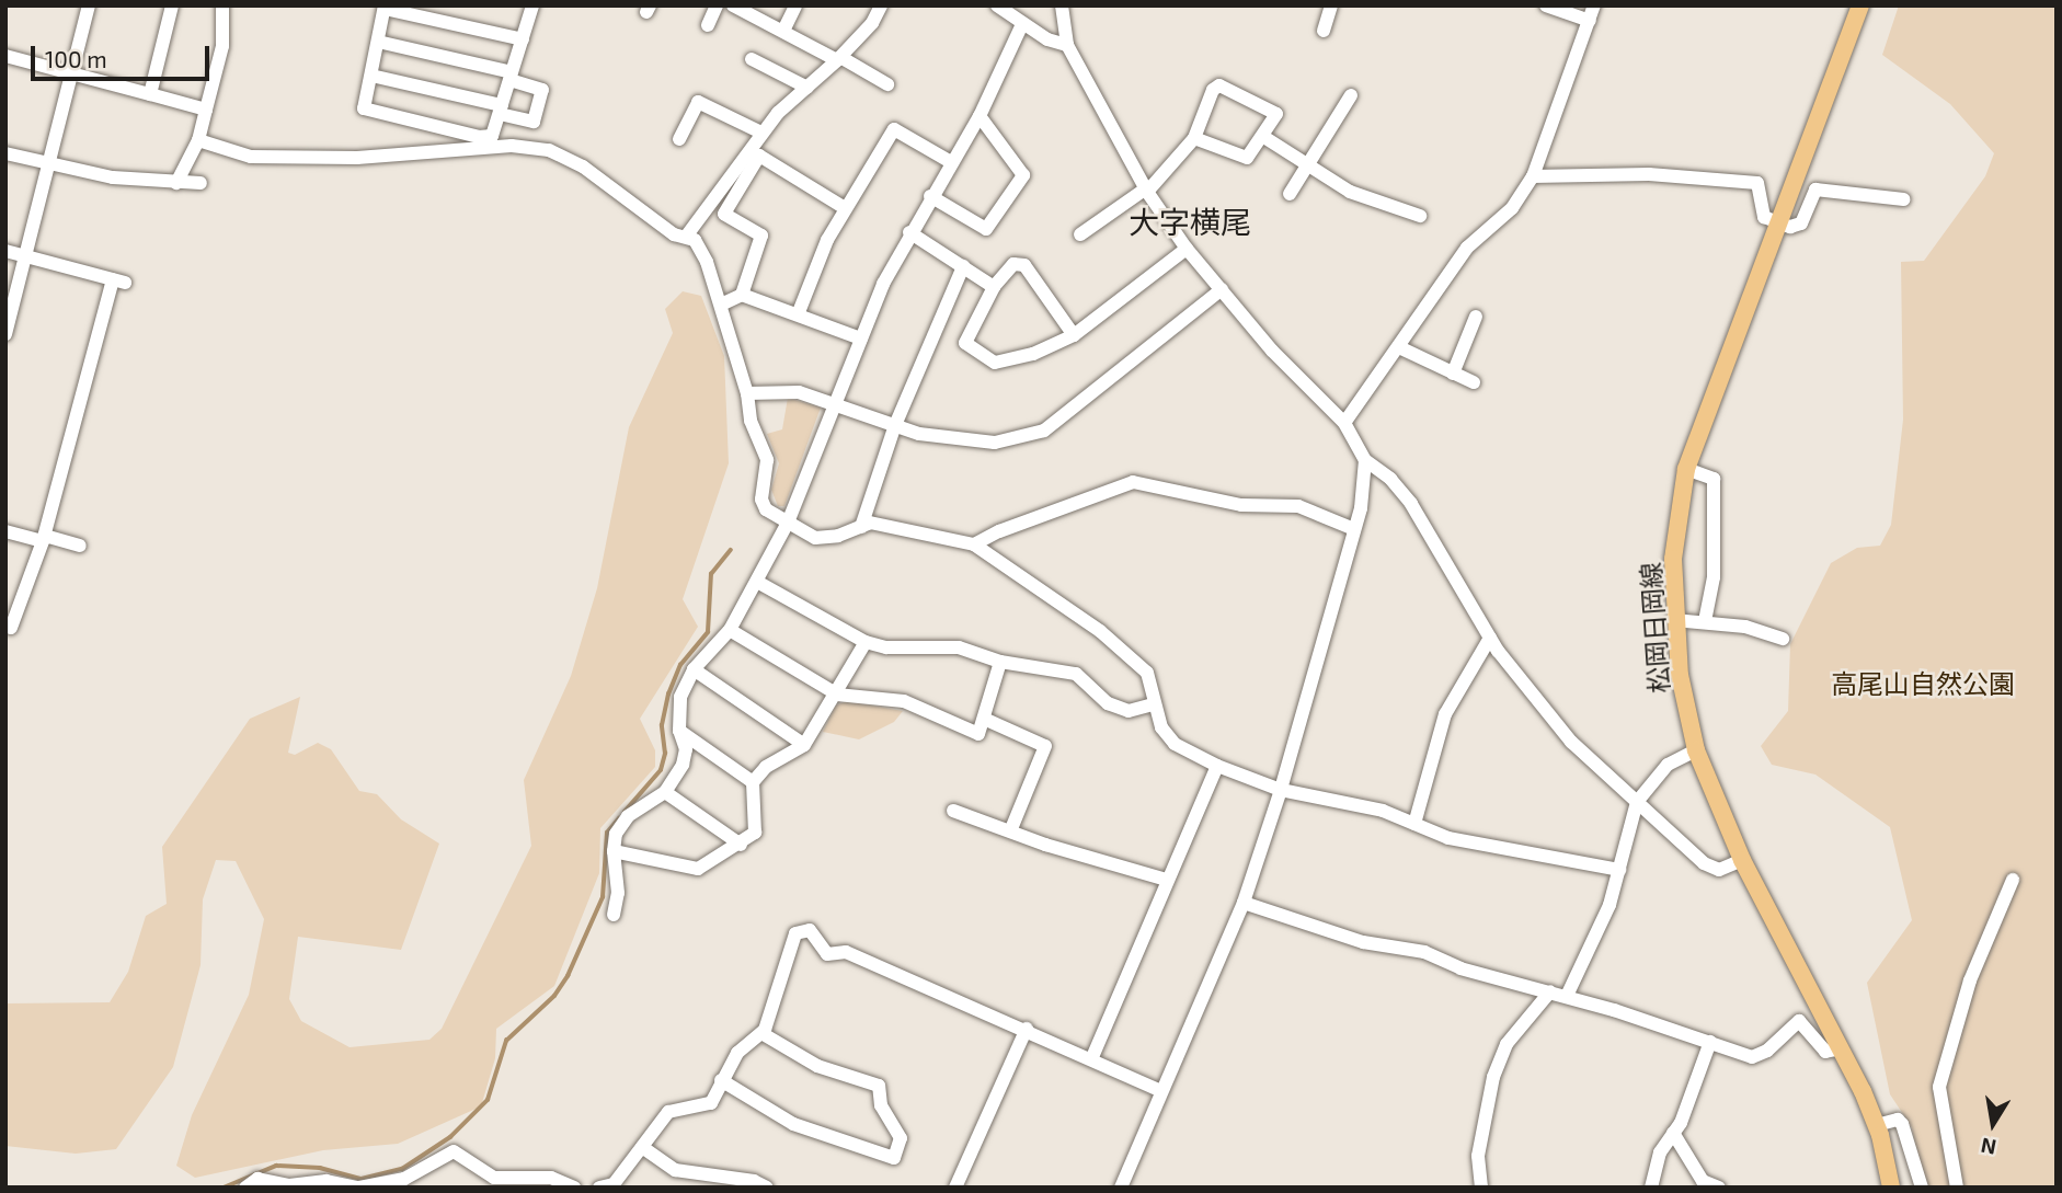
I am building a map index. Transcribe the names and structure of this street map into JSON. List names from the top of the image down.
{
  "streets": {
    "main road": ["松岡日岡線"]
  },
  "districts": ["大字横尾"],
  "parks": ["高尾山自然公園"],
  "scale_bar": "100 m",
  "north": "bottom"
}
